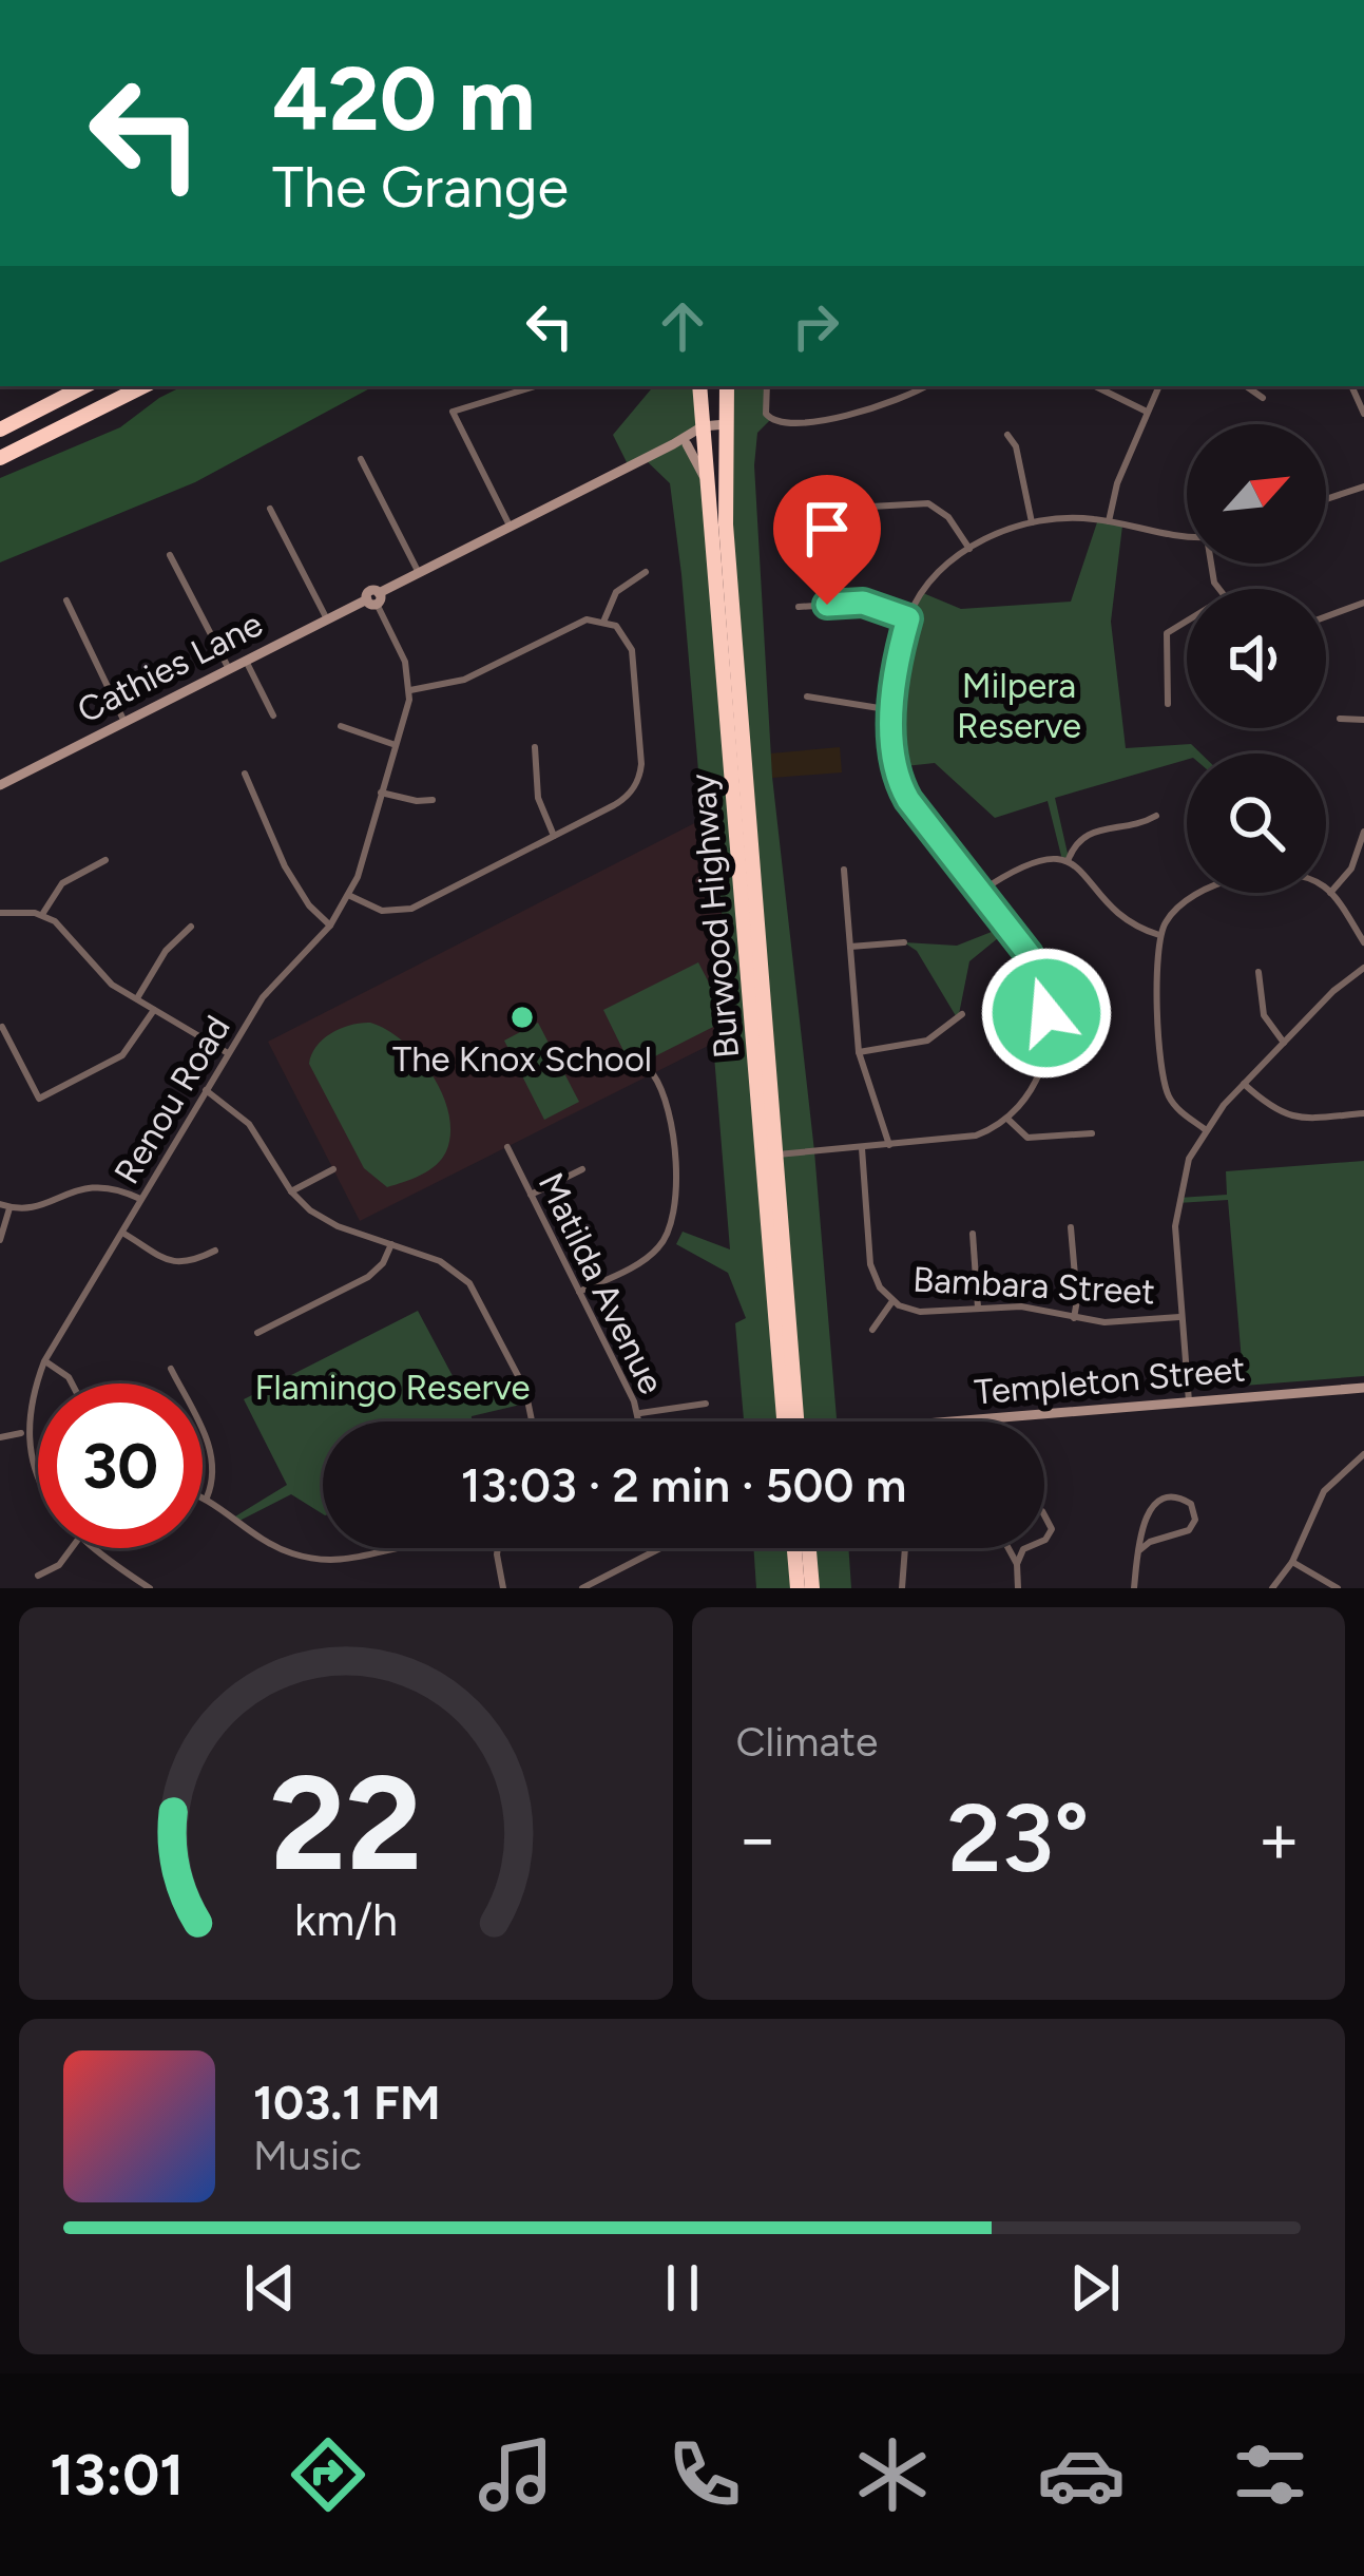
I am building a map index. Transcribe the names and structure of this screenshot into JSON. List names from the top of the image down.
{
  "streets": {
    "highway": ["Burwood Highway"],
    "street": [
      "Cathies Lane",
      "Renou Road",
      "Matilda Avenue",
      "Bambara Street",
      "Templeton Street"
    ]
  },
  "crossings": [
    ["Cathies Lane", "Burwood Highway"]
  ],
  "parks": ["Milpera Reserve", "Flamingo Reserve"],
  "places": ["The Knox School"],
  "north": "top right",
  "page": {
    "turn": ["420 m", "The Grange"],
    "limit": "30",
    "trip": "13:03 · 2 min · 500 m",
    "tile": "Climate",
    "heat": ["−", "23°", "+"],
    "song": ["103.1 FM", "Music"],
    "tabs": "13:01",
    "gauge": ["22", "km/h"]
  }
}
